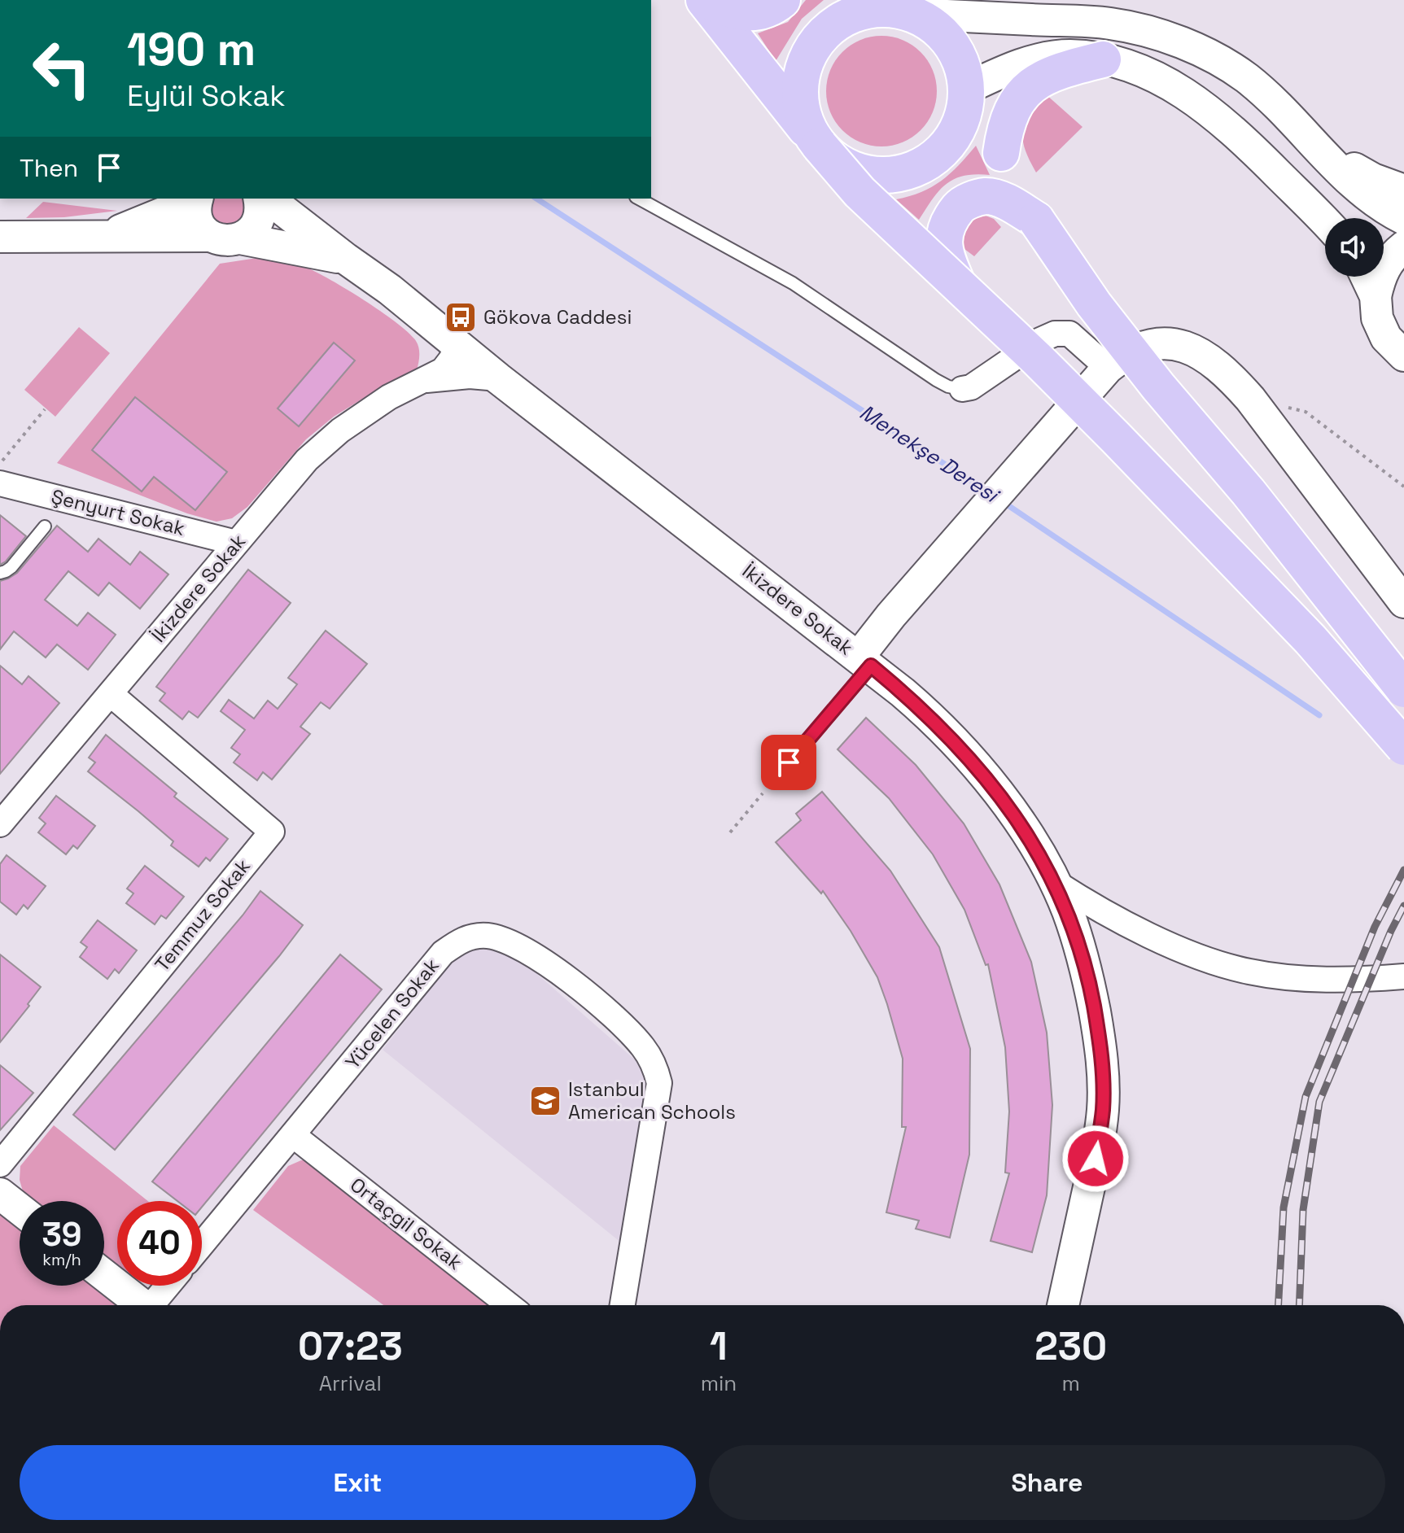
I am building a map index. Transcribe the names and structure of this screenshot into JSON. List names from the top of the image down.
{
  "streets": {
    "street": [
      "Şenyurt Sokak",
      "İkizdere Sokak",
      "Temmuz Sokak",
      "Yücelen Sokak",
      "Ortaçgil Sokak"
    ]
  },
  "crossings": [
    ["Şenyurt Sokak", "İkizdere Sokak"],
    ["İkizdere Sokak", "Temmuz Sokak"],
    ["Yücelen Sokak", "Ortaçgil Sokak"]
  ],
  "water": ["Menekşe Deresi"],
  "places": {
    "bus stop": ["Gökova Caddesi"],
    "school or university": ["Istanbul American Schools"]
  },
  "page": {
    "turn": ["190 m", "Eylül Sokak"],
    "then": "Then",
    "speed": "39 km/h",
    "limit": "40",
    "eta": [
      "07:23",
      "Arrival",
      "1",
      "min",
      "230",
      "m"
    ],
    "buttons": ["Exit", "Share"]
  }
}
